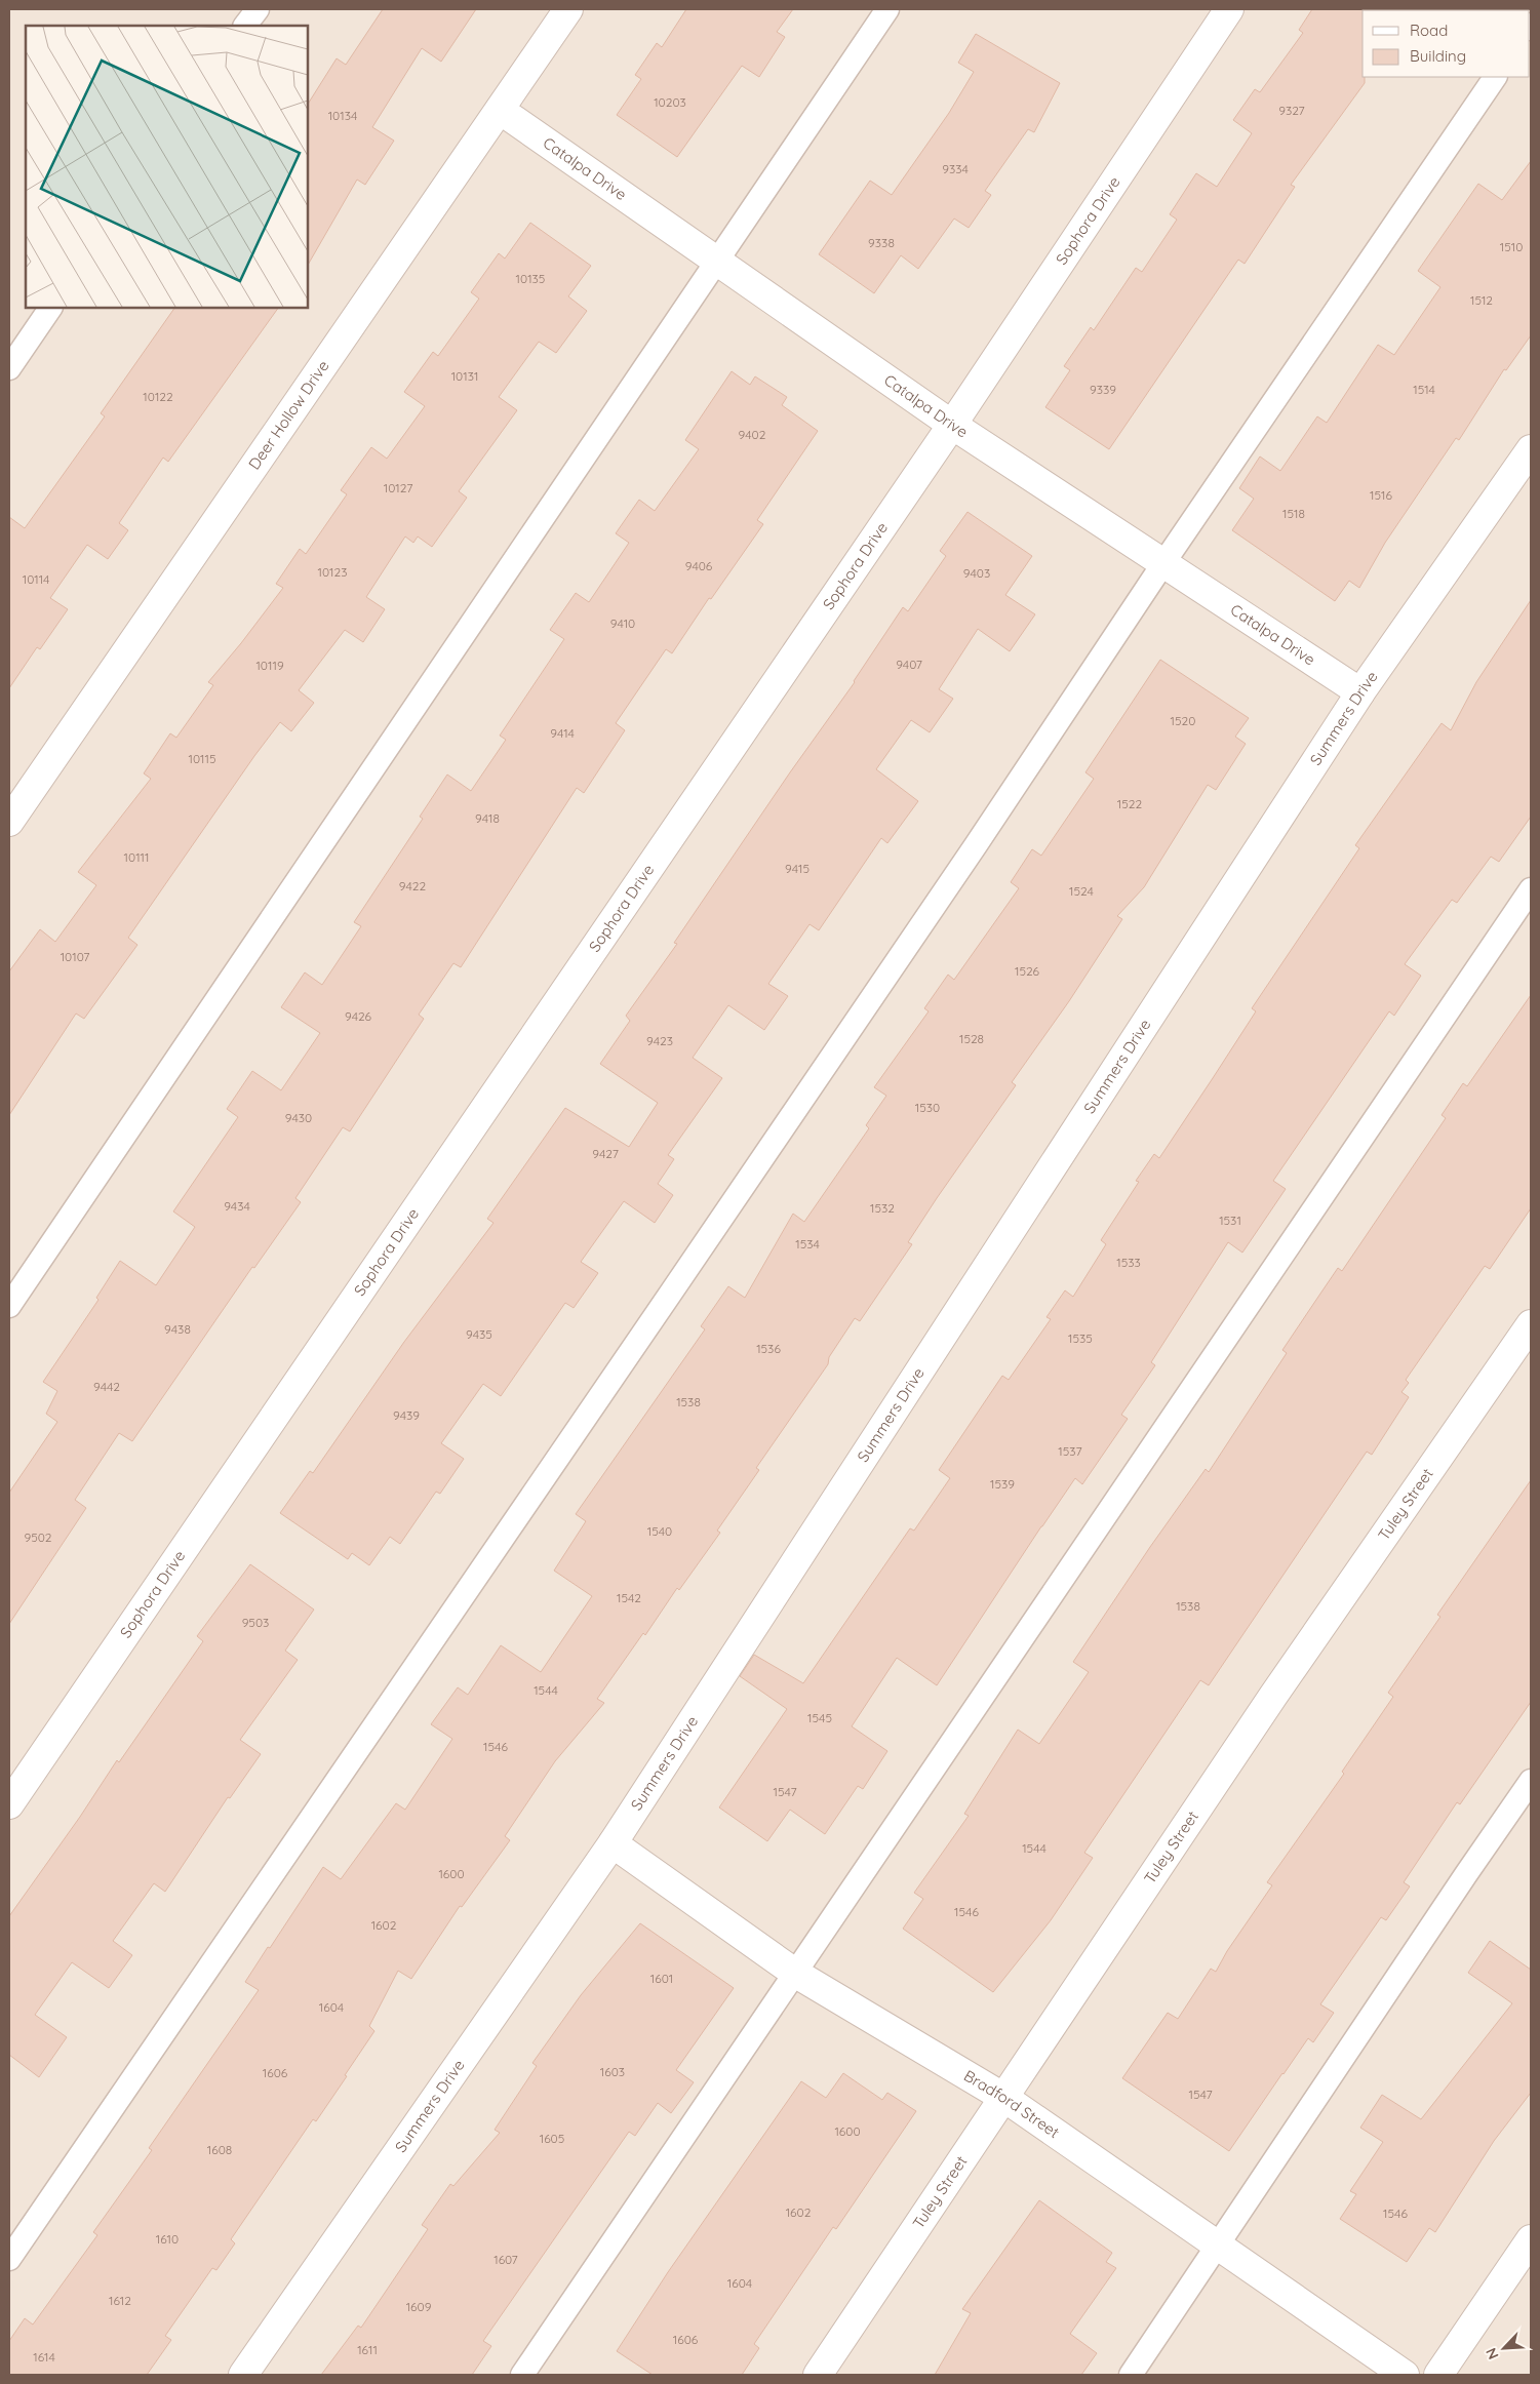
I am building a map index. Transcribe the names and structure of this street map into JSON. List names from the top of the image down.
{
  "streets": {
    "street": [
      "Catalpa Drive",
      "Sophora Drive",
      "Deer Hollow Drive",
      "Summers Drive",
      "Tuley Street",
      "Bradford Street"
    ]
  },
  "crossings": [
    ["Catalpa Drive", "Sophora Drive"],
    ["Catalpa Drive", "Deer Hollow Drive"],
    ["Catalpa Drive", "Summers Drive"],
    ["Summers Drive", "Bradford Street"],
    ["Tuley Street", "Bradford Street"]
  ],
  "house_numbers": [
    "10203",
    "9327",
    "10134",
    "9334",
    "9338",
    "1510",
    "10135",
    "1512",
    "10131",
    "9339",
    "1514",
    "10122",
    "9402",
    "10127",
    "1516",
    "1518",
    "9406",
    "10123",
    "9403",
    "10114",
    "9410",
    "9407",
    "10119",
    "1520",
    "9414",
    "10115",
    "1522",
    "9418",
    "10111",
    "9415",
    "9422",
    "1524",
    "10107",
    "1526",
    "9426",
    "1528",
    "9423",
    "1530",
    "9430",
    "9427",
    "9434",
    "1532",
    "1531",
    "1534",
    "1533",
    "9438",
    "9435",
    "1535",
    "1536",
    "9442",
    "1538",
    "9439",
    "1537",
    "1539",
    "1540",
    "9502",
    "1542",
    "1538",
    "9503",
    "1544",
    "1545",
    "1546",
    "1547",
    "1544",
    "1600",
    "1546",
    "1602",
    "1601",
    "1604",
    "1603",
    "1606",
    "1547",
    "1600",
    "1605",
    "1608",
    "1602",
    "1546",
    "1610",
    "1607",
    "1604",
    "1612",
    "1609",
    "1606",
    "1611",
    "1614"
  ],
  "legend": ["Road", "Building"],
  "north": "bottom left"
}
